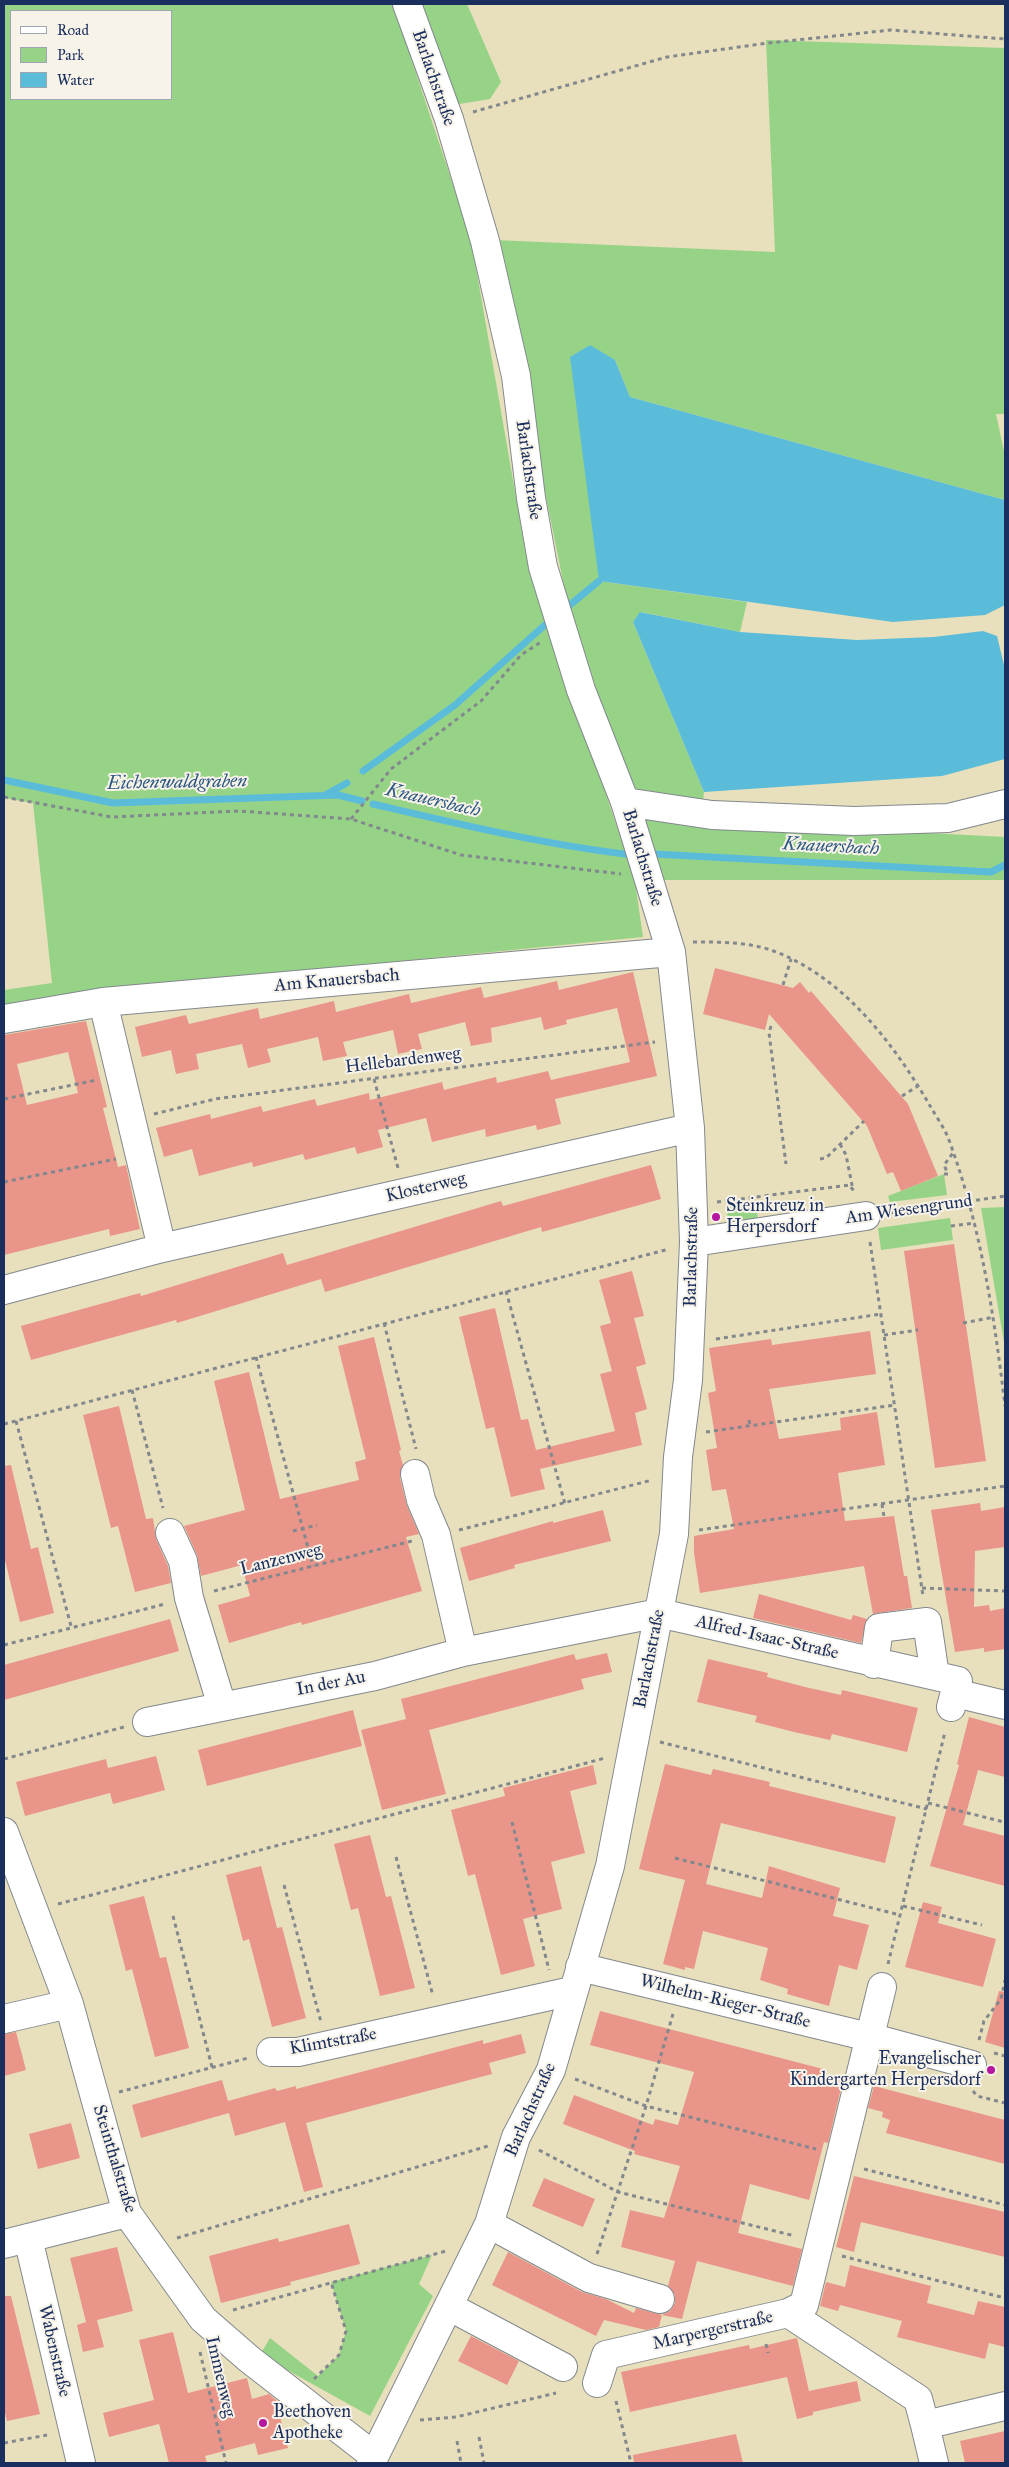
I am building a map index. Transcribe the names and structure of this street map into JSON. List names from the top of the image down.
{
  "streets": {
    "street": [
      "Barlachstraße",
      "Am Knauersbach",
      "Klosterweg",
      "Am Wiesengrund",
      "Alfred-Isaac-Straße",
      "In der Au",
      "Wilhelm-Rieger-Straße",
      "Klimtstraße",
      "Steinthalstraße",
      "Marpergerstraße",
      "Wabenstraße"
    ],
    "path": ["Hellebardenweg", "Lanzenweg", "Immenweg"]
  },
  "crossings": [
    ["Barlachstraße", "Am Knauersbach"],
    ["Barlachstraße", "Hellebardenweg"],
    ["Barlachstraße", "Klosterweg"],
    ["Barlachstraße", "Am Wiesengrund"],
    ["Barlachstraße", "Lanzenweg"],
    ["Barlachstraße", "Alfred-Isaac-Straße"],
    ["Barlachstraße", "In der Au"],
    ["Barlachstraße", "Wilhelm-Rieger-Straße"],
    ["Barlachstraße", "Klimtstraße"],
    ["Barlachstraße", "Steinthalstraße"],
    ["Alfred-Isaac-Straße", "In der Au"],
    ["Wilhelm-Rieger-Straße", "Klimtstraße"],
    ["Klimtstraße", "Steinthalstraße"],
    ["Steinthalstraße", "Immenweg"]
  ],
  "water": ["Eichenwaldgraben", "Knauersbach"],
  "places": ["Steinkreuz in Herpersdorf", "Evangelischer Kindergarten Herpersdorf", "Beethoven Apotheke"],
  "legend": ["Road", "Park", "Water"]
}
